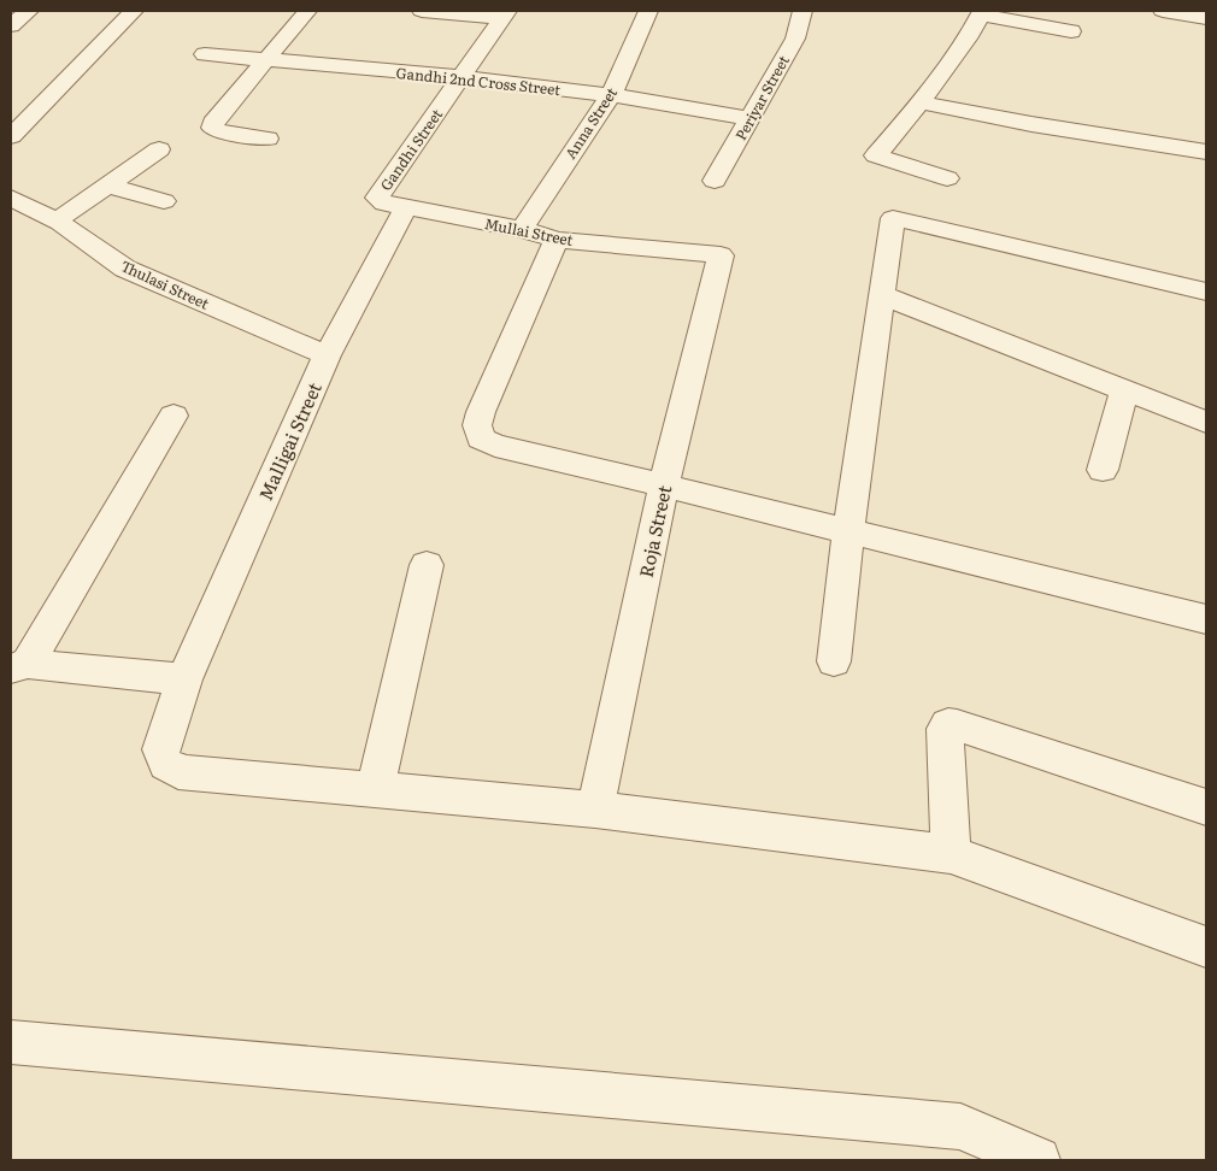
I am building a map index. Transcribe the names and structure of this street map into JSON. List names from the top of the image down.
{
  "streets": {
    "street": [
      "Gandhi 2nd Cross Street",
      "Periyar Street",
      "Anna Street",
      "Gandhi Street",
      "Mullai Street",
      "Thulasi Street",
      "Malligai Street",
      "Roja Street"
    ]
  },
  "crossings": [
    ["Gandhi 2nd Cross Street", "Periyar Street"],
    ["Gandhi 2nd Cross Street", "Anna Street"],
    ["Gandhi 2nd Cross Street", "Gandhi Street"],
    ["Anna Street", "Mullai Street"],
    ["Gandhi Street", "Mullai Street"],
    ["Mullai Street", "Malligai Street"],
    ["Mullai Street", "Roja Street"],
    ["Thulasi Street", "Malligai Street"]
  ]
}
